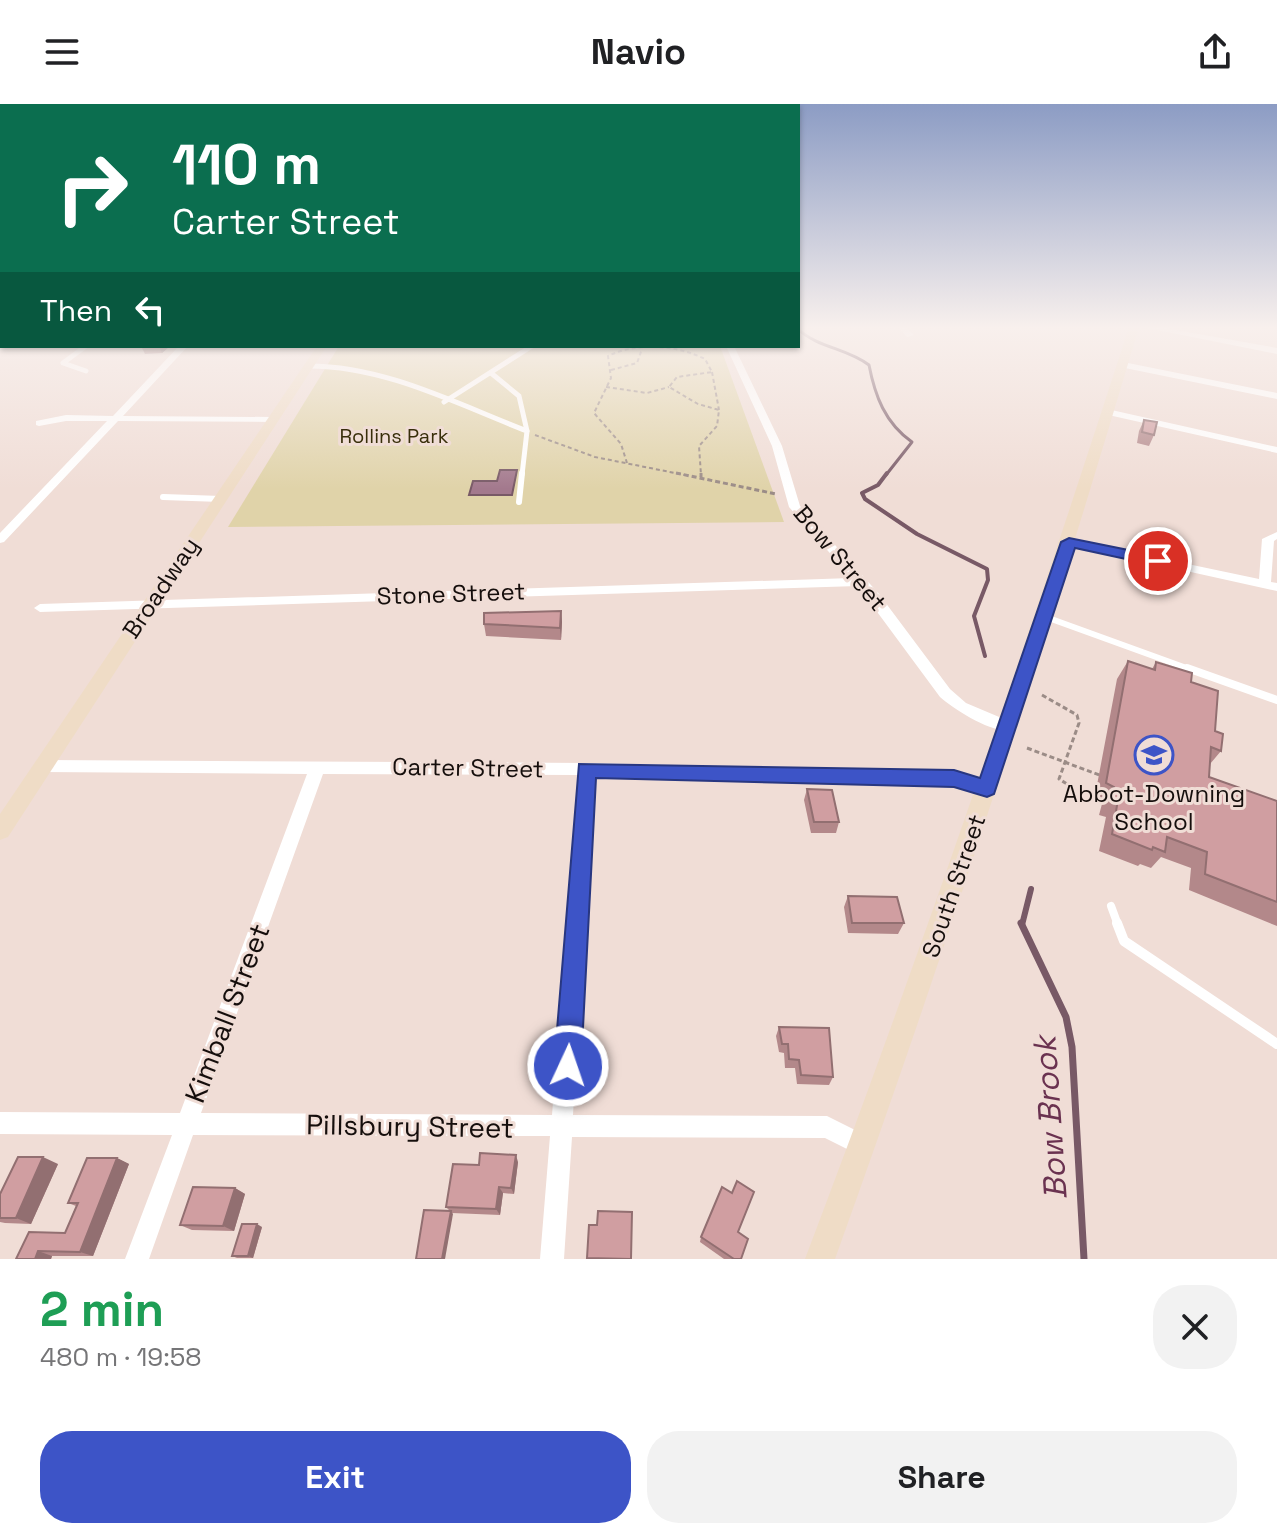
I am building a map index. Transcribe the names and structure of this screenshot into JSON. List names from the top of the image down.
{
  "streets": {
    "main road": ["Broadway", "South Street"],
    "street": [
      "Bow Street",
      "Stone Street",
      "Carter Street",
      "Kimball Street",
      "Pillsbury Street"
    ]
  },
  "crossings": [
    ["Bow Street", "Stone Street"],
    ["Bow Street", "South Street"],
    ["Broadway", "Stone Street"],
    ["Broadway", "Carter Street"],
    ["Carter Street", "South Street"],
    ["Carter Street", "Kimball Street"],
    ["South Street", "Pillsbury Street"],
    ["Kimball Street", "Pillsbury Street"]
  ],
  "water": ["Bow Brook"],
  "parks": ["Rollins Park"],
  "places": {
    "school or university": ["Abbot-Downing School"]
  },
  "page": {
    "header": "Navio",
    "turn": ["110 m", "Carter Street"],
    "then": "Then",
    "heading": ["2 min", "480 m · 19:58"],
    "buttons": ["Exit", "Share"]
  }
}
